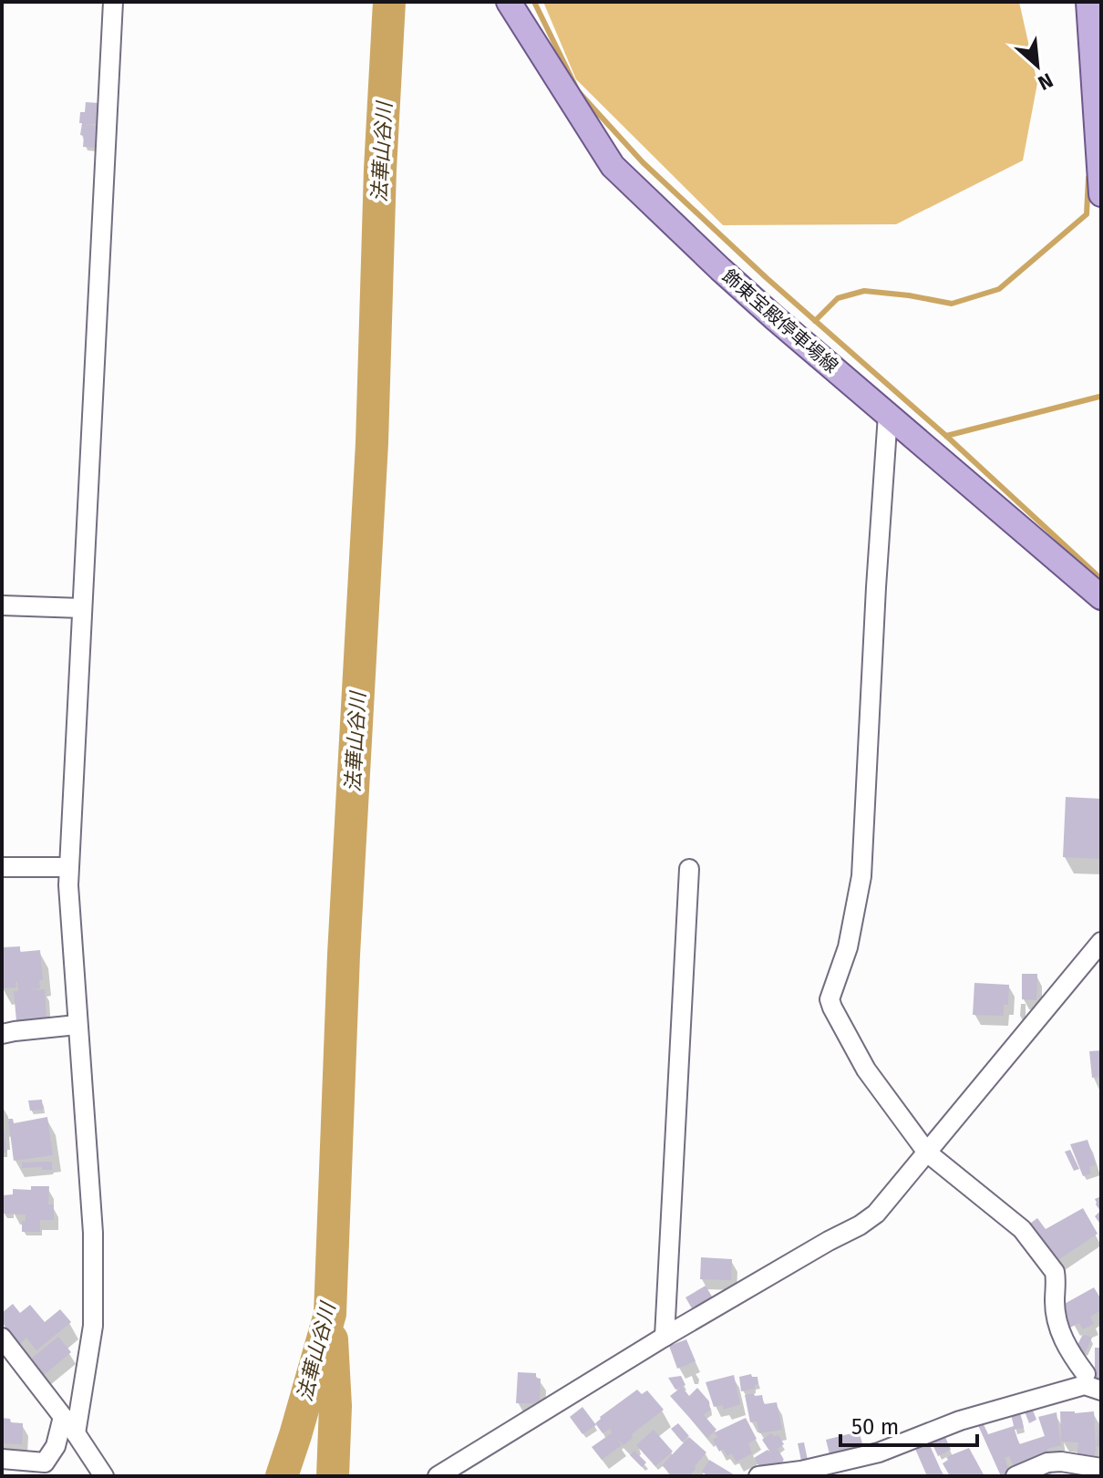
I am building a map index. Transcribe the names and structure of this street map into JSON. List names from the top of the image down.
{
  "streets": {
    "main road": ["飾東宝殿停車場線"]
  },
  "water": ["法華山谷川"],
  "scale_bar": "50 m",
  "north": "bottom right"
}
